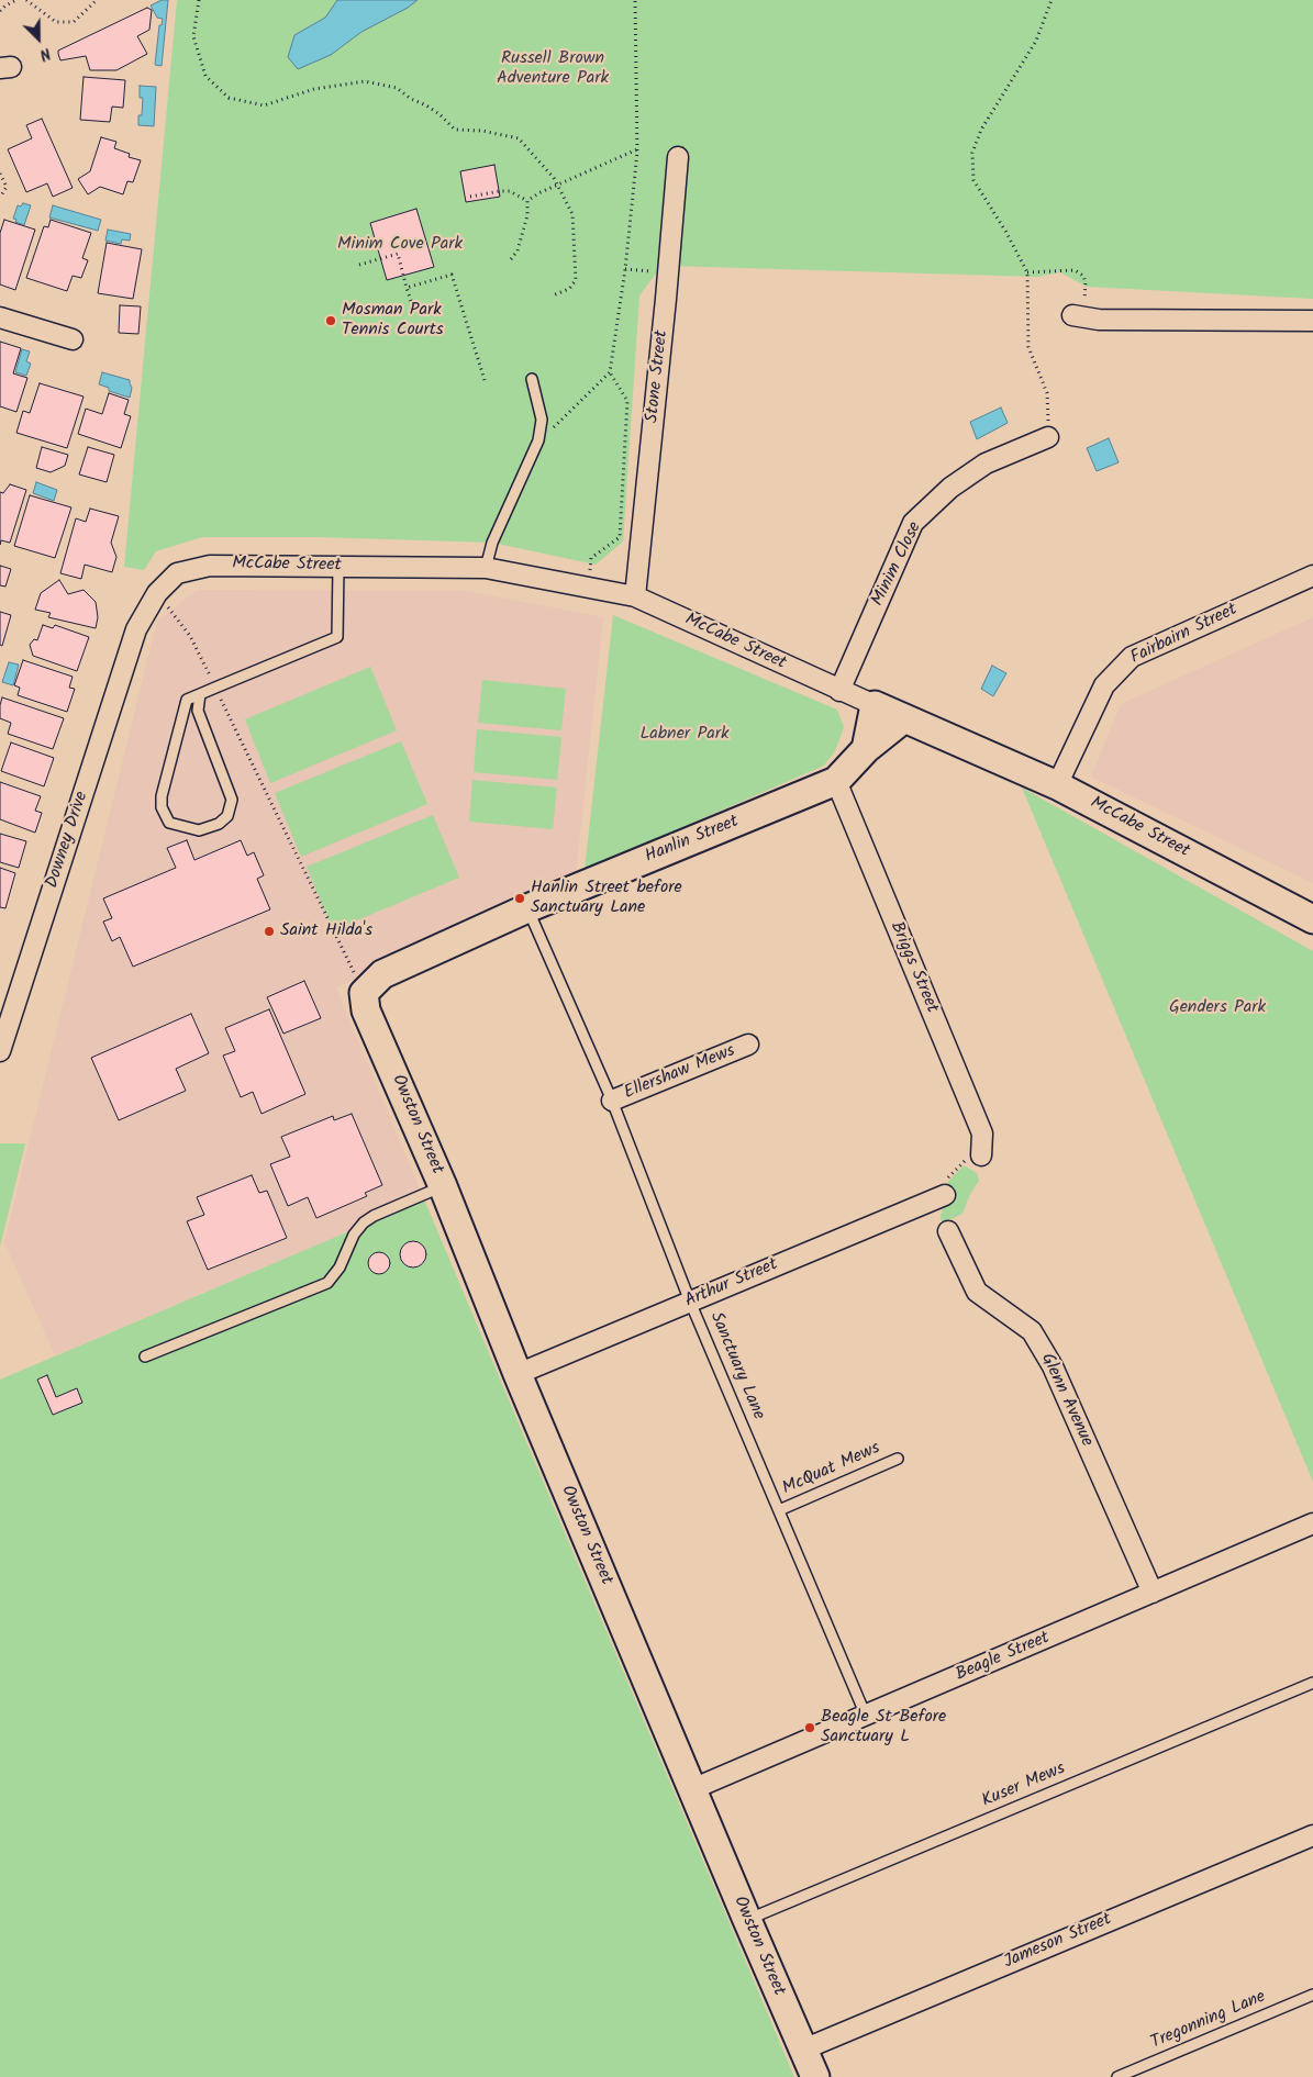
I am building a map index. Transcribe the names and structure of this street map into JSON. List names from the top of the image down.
{
  "streets": {
    "street": [
      "Stone Street",
      "Minim Close",
      "McCabe Street",
      "Fairbairn Street",
      "Downey Drive",
      "Hanlin Street",
      "Briggs Street",
      "Ellershaw Mews",
      "Owston Street",
      "Arthur Street",
      "Glenn Avenue",
      "Beagle Street",
      "Jameson Street"
    ],
    "lane": [
      "Sanctuary Lane",
      "McQuat Mews",
      "Kuser Mews",
      "Tregonning Lane"
    ]
  },
  "crossings": [
    ["Stone Street", "McCabe Street"],
    ["Minim Close", "McCabe Street"],
    ["McCabe Street", "Fairbairn Street"],
    ["McCabe Street", "Downey Drive"],
    ["McCabe Street", "Hanlin Street"],
    ["Hanlin Street", "Briggs Street"],
    ["Hanlin Street", "Owston Street"],
    ["Hanlin Street", "Sanctuary Lane"],
    ["Ellershaw Mews", "Sanctuary Lane"],
    ["Owston Street", "Arthur Street"],
    ["Owston Street", "Beagle Street"],
    ["Owston Street", "Kuser Mews"],
    ["Owston Street", "Jameson Street"],
    ["Arthur Street", "Sanctuary Lane"],
    ["Sanctuary Lane", "McQuat Mews"],
    ["Sanctuary Lane", "Beagle Street"],
    ["Glenn Avenue", "Beagle Street"]
  ],
  "parks": [
    "Russell Brown Adventure Park",
    "Minim Cove Park",
    "Labner Park",
    "Genders Park"
  ],
  "places": [
    "Mosman Park Tennis Courts",
    "Hanlin Street before Sanctuary Lane",
    "Saint Hilda's",
    "Beagle St Before Sanctuary L"
  ],
  "north": "bottom right"
}
